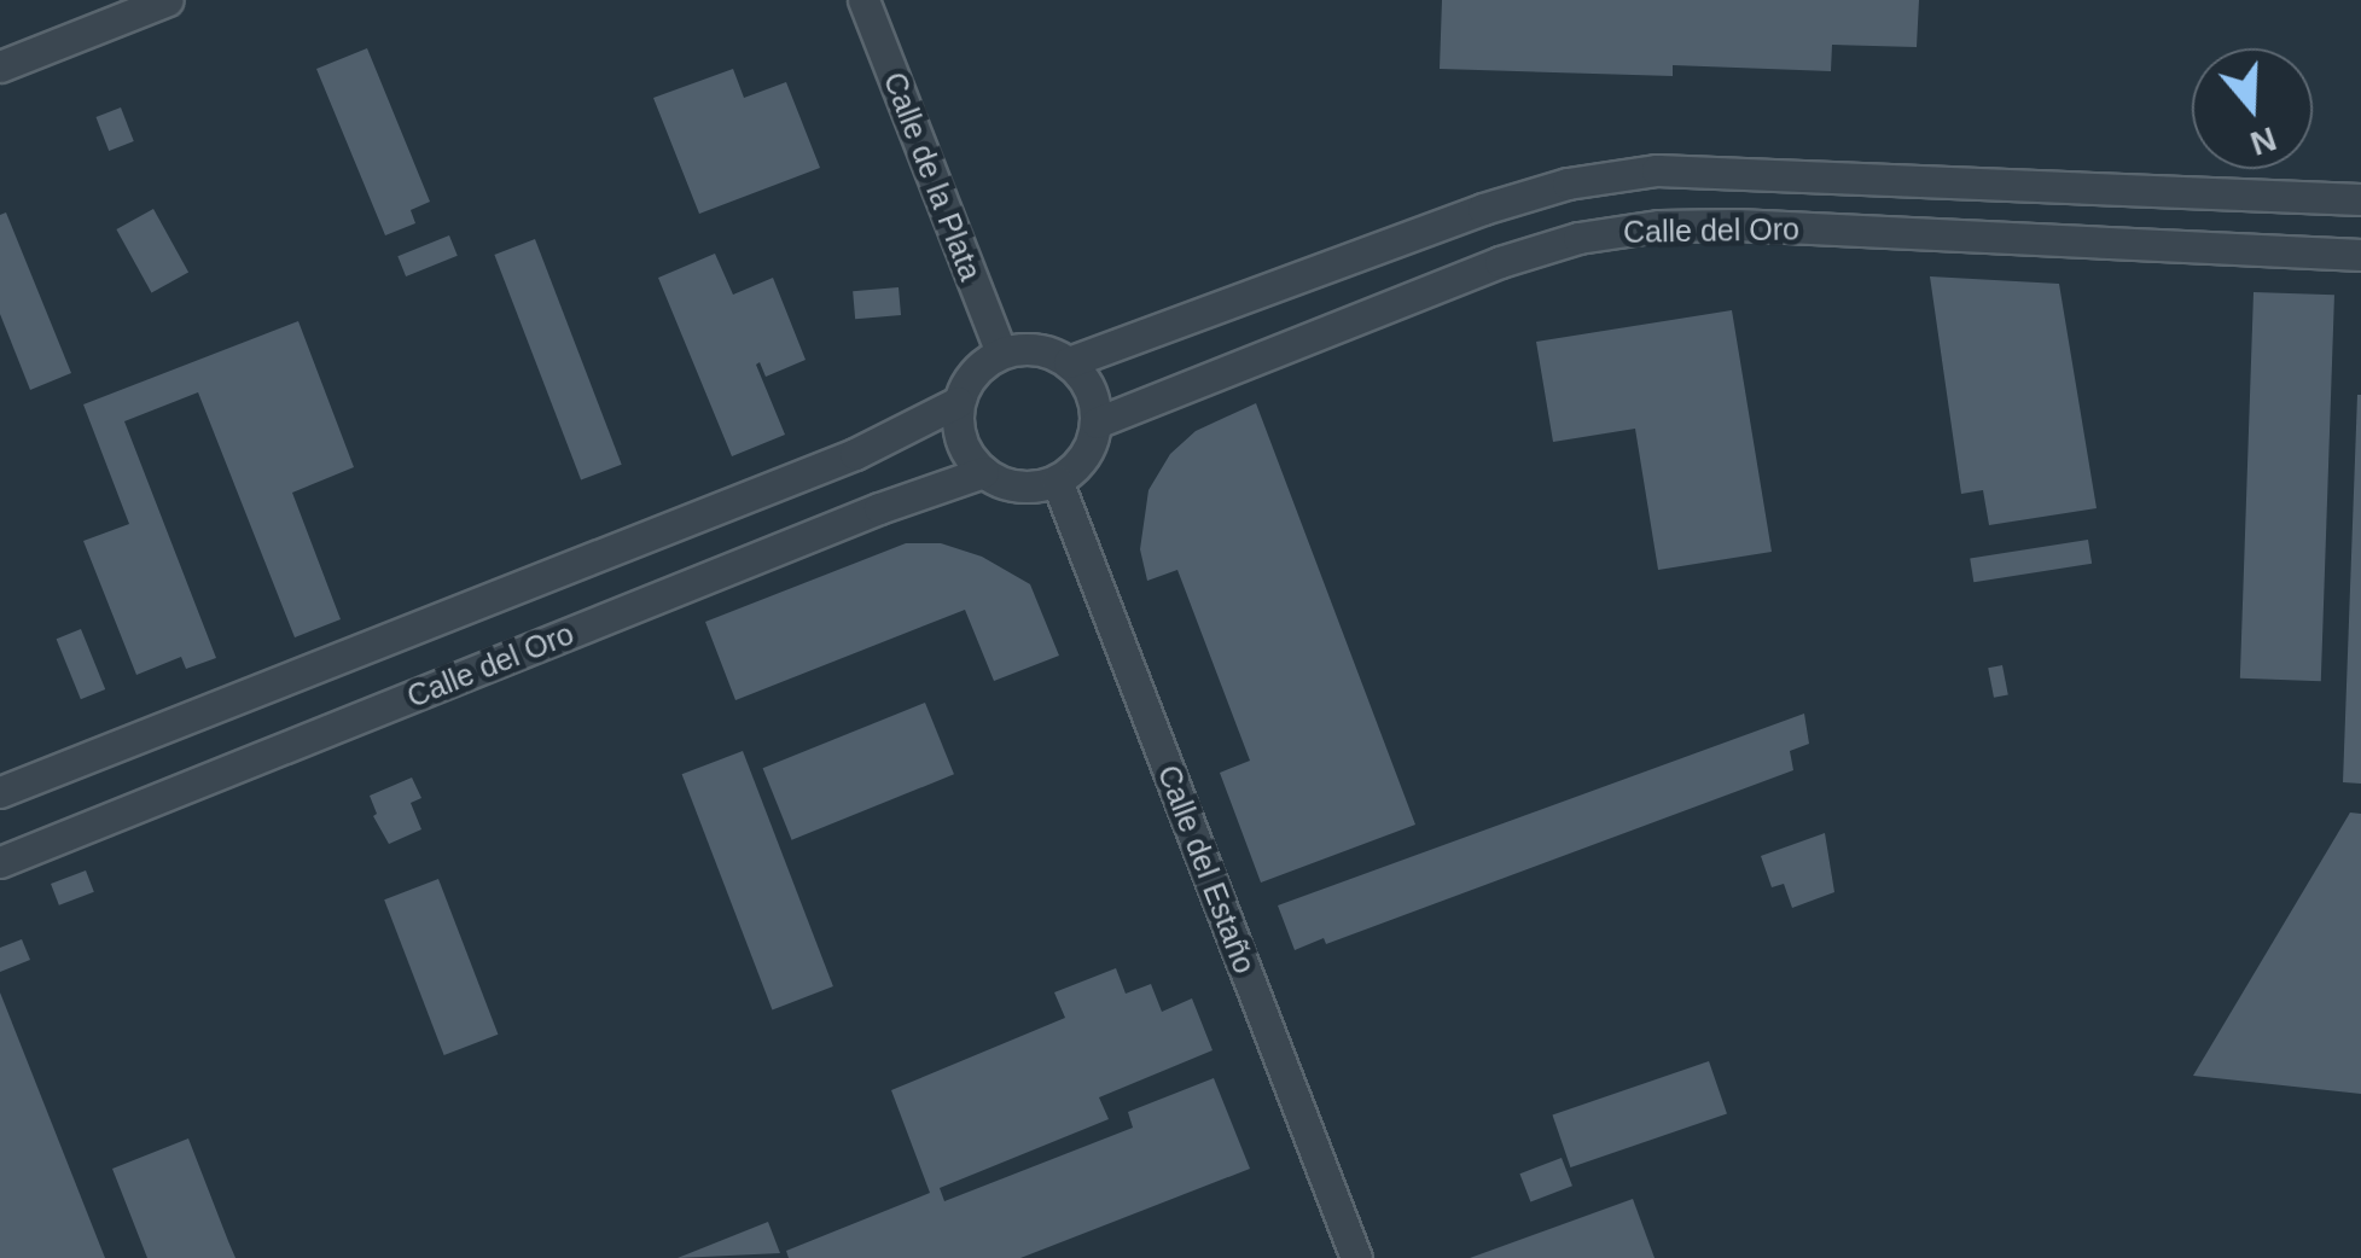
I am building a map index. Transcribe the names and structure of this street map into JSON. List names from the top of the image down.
{
  "streets": {
    "street": ["Calle de la Plata", "Calle del Oro", "Calle del Estaño"]
  },
  "crossings": [
    ["Calle de la Plata", "Calle del Oro"],
    ["Calle de la Plata", "Calle del Estaño"],
    ["Calle del Oro", "Calle del Estaño"]
  ],
  "north": "bottom"
}
